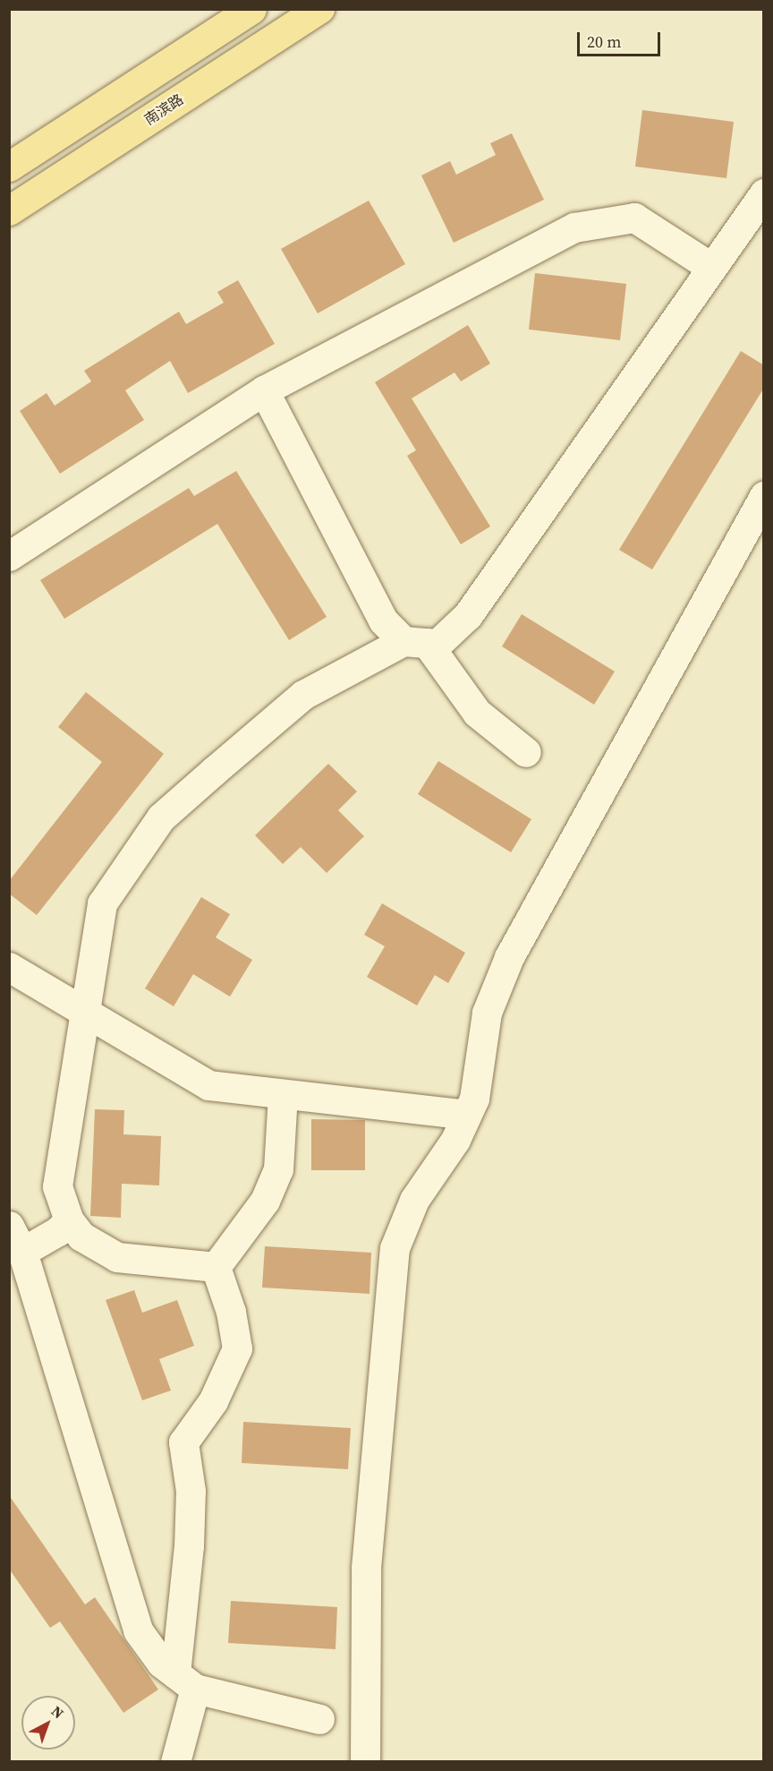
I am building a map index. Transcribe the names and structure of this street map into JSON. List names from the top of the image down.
{
  "streets": {
    "main road": ["南滨路"]
  },
  "scale_bar": "20 m",
  "north": "top right"
}
